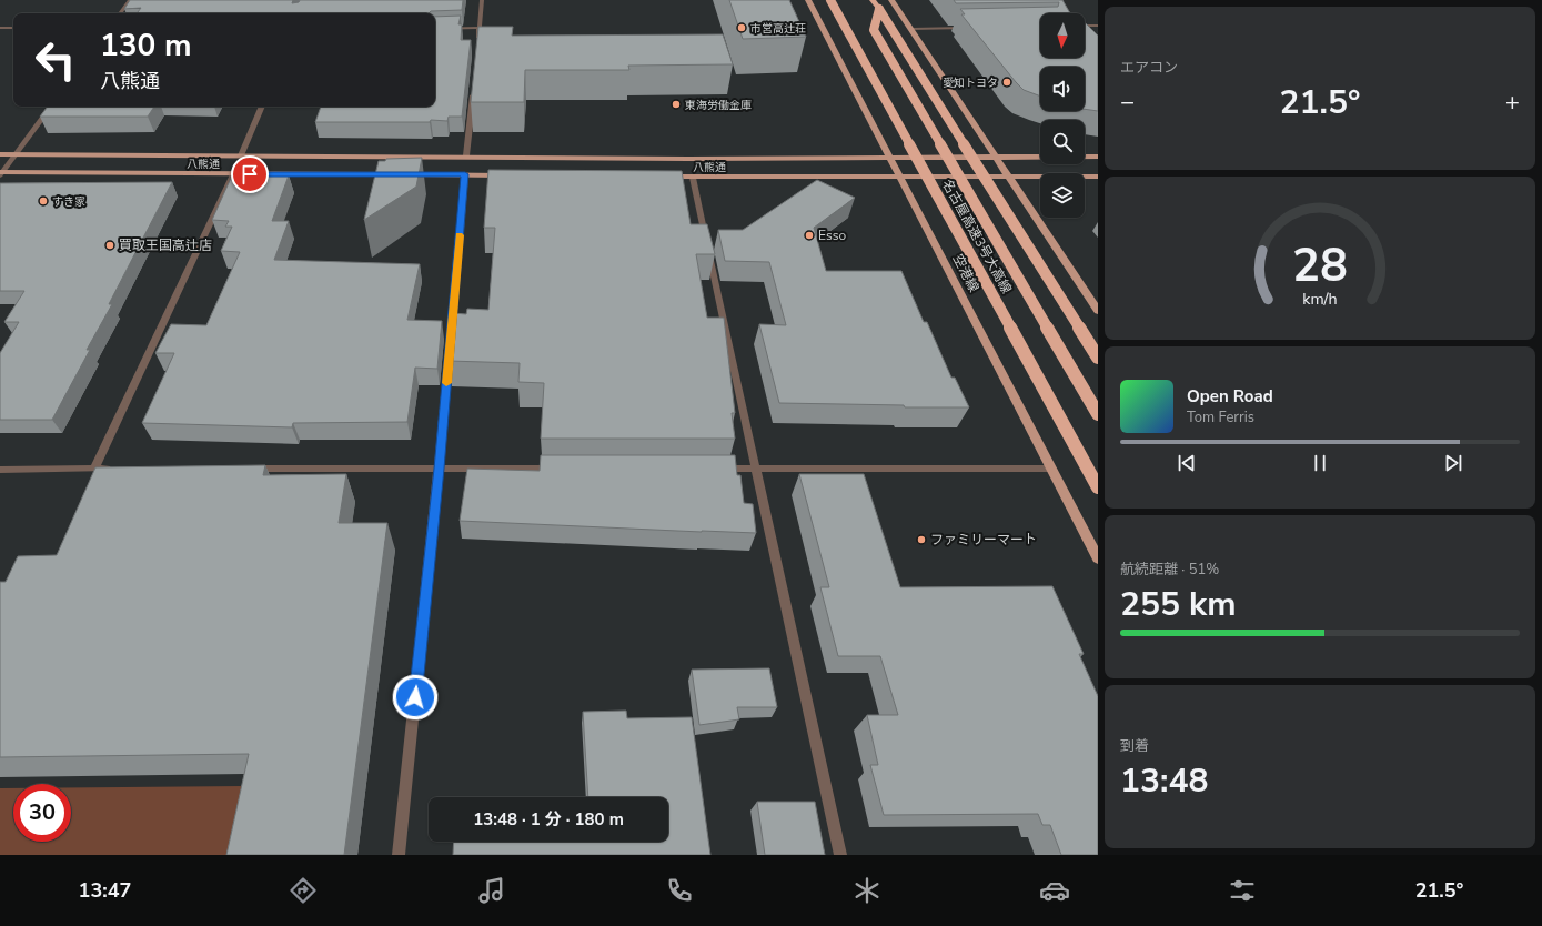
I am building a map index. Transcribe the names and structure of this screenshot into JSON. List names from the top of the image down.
{
  "streets": {
    "highway": ["名古屋高速3号大高線"],
    "main road": ["八熊通", "空港線"]
  },
  "crossings": [
    ["八熊通", "空港線"]
  ],
  "places": [
    "市営高辻荘",
    "愛知トヨタ",
    "東海労働金庫",
    "すき家",
    "Esso",
    "買取王国高辻店",
    "ファミリーマート"
  ],
  "north": "bottom",
  "page": {
    "tile": [
      "エアコン",
      ["航続距離 · 51%", "255 km"],
      ["到着", "13:48"]
    ],
    "turn": ["130 m", "八熊通"],
    "heat": ["−", "21.5°", "+"],
    "song": ["Open Road", "Tom Ferris"],
    "limit": "30",
    "trip": "13:48 · 1 分 · 180 m",
    "tabs": ["13:47", "21.5°"],
    "gauge": ["28", "km/h"]
  }
}
